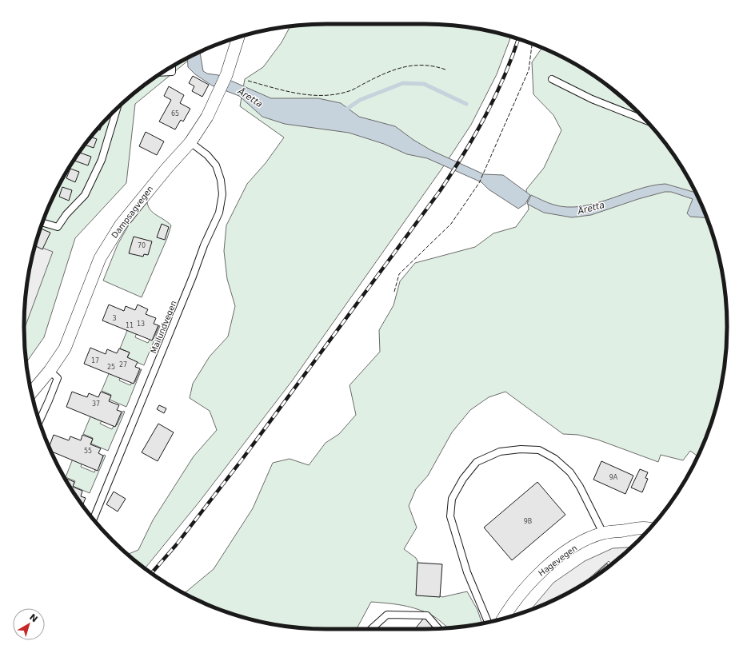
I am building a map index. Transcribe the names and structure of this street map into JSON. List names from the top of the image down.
{
  "streets": {
    "street": ["Dampsagvegen", "Hagevegen"],
    "lane": ["Mailundvegen"]
  },
  "crossings": [
    ["Dampsagvegen", "Mailundvegen"]
  ],
  "water": ["Åretta"],
  "house_numbers": [
    "65",
    "70",
    "3",
    "13",
    "11",
    "17",
    "27",
    "25",
    "37",
    "55",
    "9A",
    "9B"
  ],
  "north": "top right"
}
